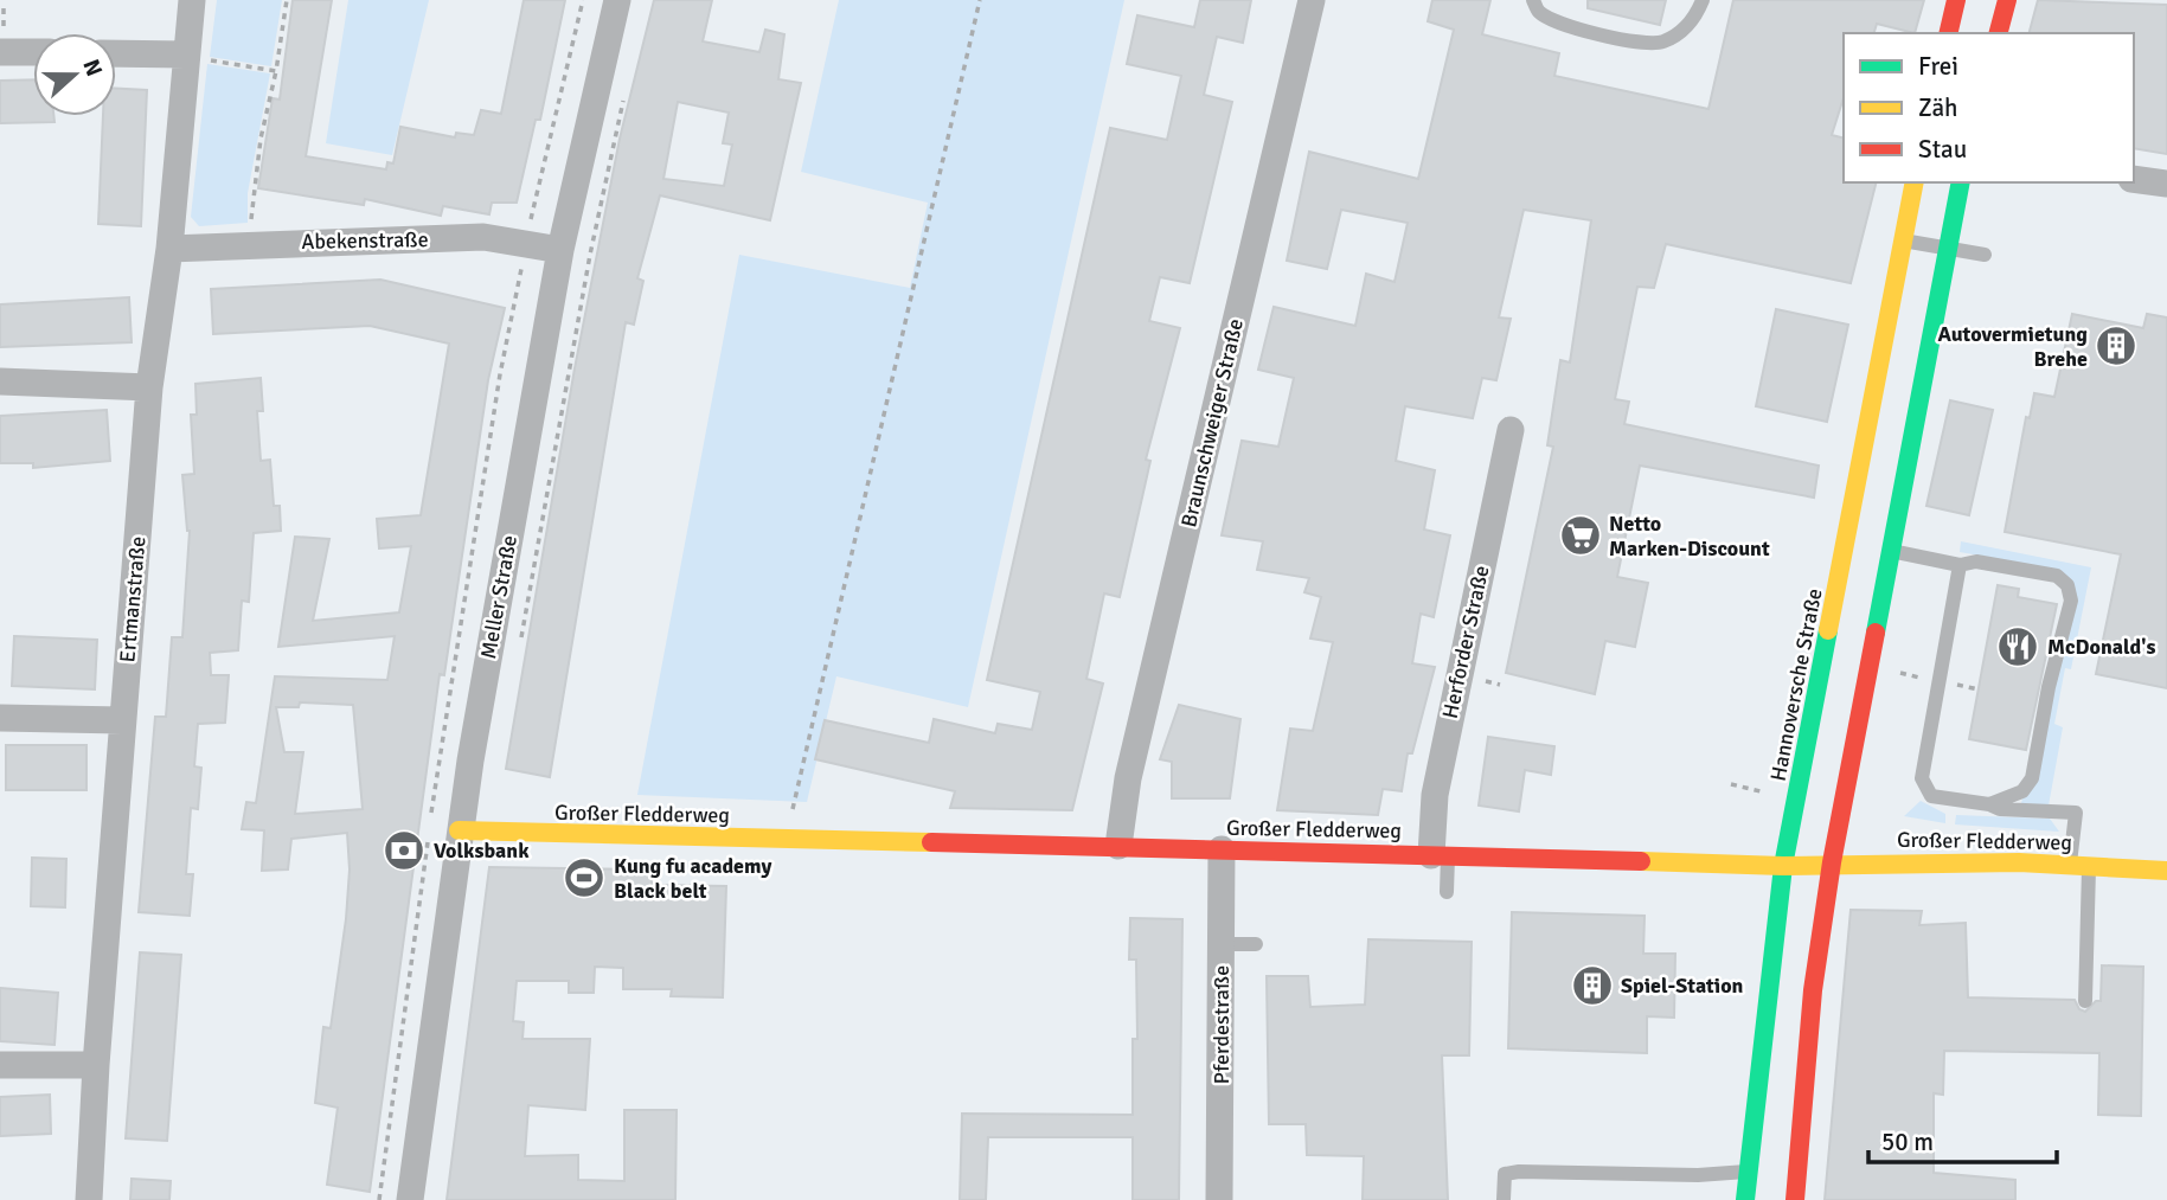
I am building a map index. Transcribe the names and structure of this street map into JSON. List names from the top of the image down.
{
  "streets": {
    "main road": ["Hannoversche Straße", "Großer Fledderweg"],
    "street": [
      "Abekenstraße",
      "Braunschweiger Straße",
      "Meller Straße",
      "Ertmanstraße",
      "Herforder Straße",
      "Pferdestraße"
    ]
  },
  "crossings": [
    ["Abekenstraße", "Meller Straße"],
    ["Abekenstraße", "Ertmanstraße"],
    ["Braunschweiger Straße", "Großer Fledderweg"],
    ["Meller Straße", "Großer Fledderweg"],
    ["Herforder Straße", "Großer Fledderweg"],
    ["Hannoversche Straße", "Großer Fledderweg"],
    ["Großer Fledderweg", "Pferdestraße"]
  ],
  "places": {
    "building": ["Autovermietung Brehe", "Spiel-Station"],
    "supermarket": ["Netto Marken-Discount"],
    "restaurant": ["McDonald's"],
    "bank": ["Volksbank"],
    "sports": ["Kung fu academy Black belt"]
  },
  "legend": ["Frei", "Zäh", "Stau"],
  "scale_bar": "50 m",
  "north": "right"
}
